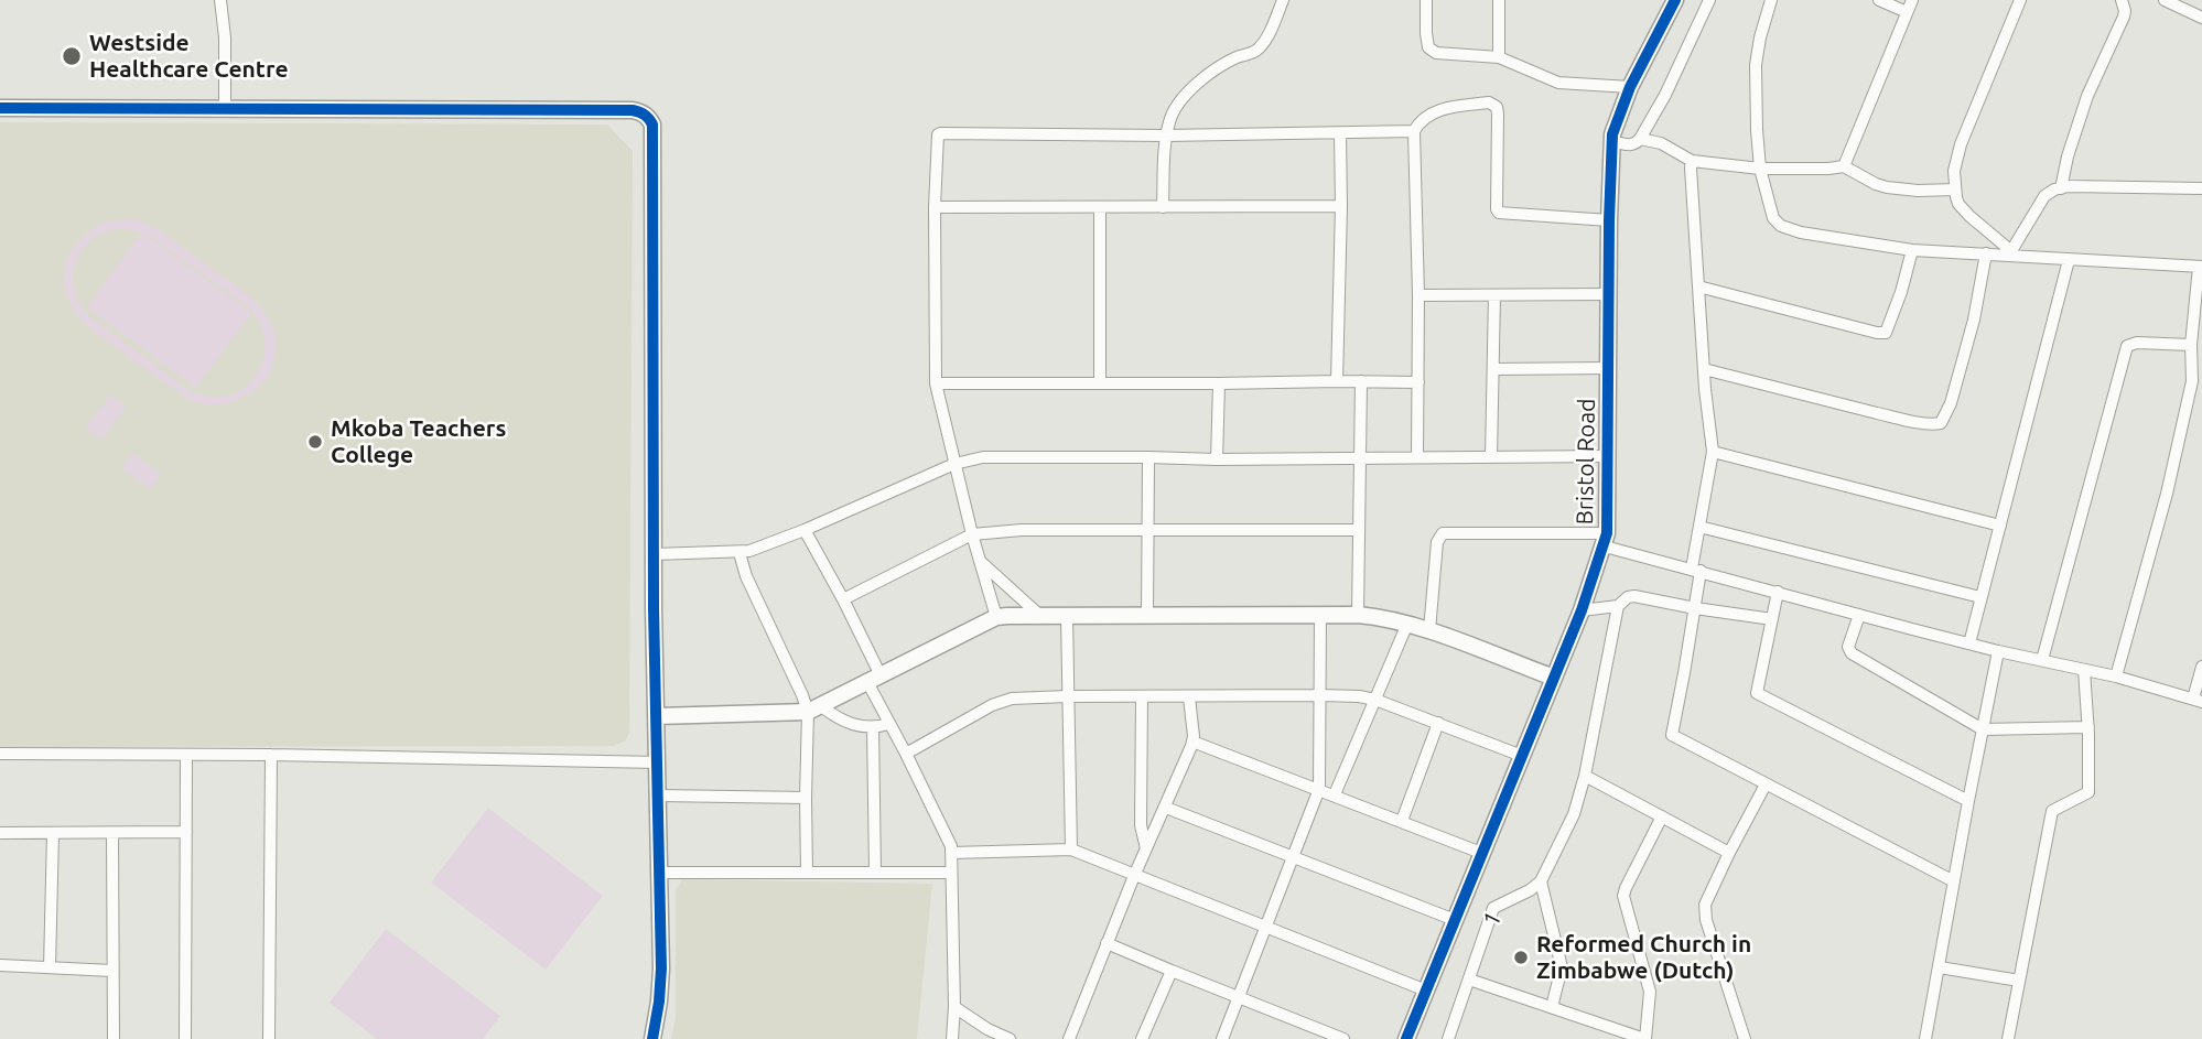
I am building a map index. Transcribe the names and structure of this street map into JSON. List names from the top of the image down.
{
  "streets": {
    "street": ["Bristol Road", "1"]
  },
  "places": ["Westside Healthcare Centre", "Mkoba Teachers College", "Reformed Church in Zimbabwe (Dutch)"]
}
